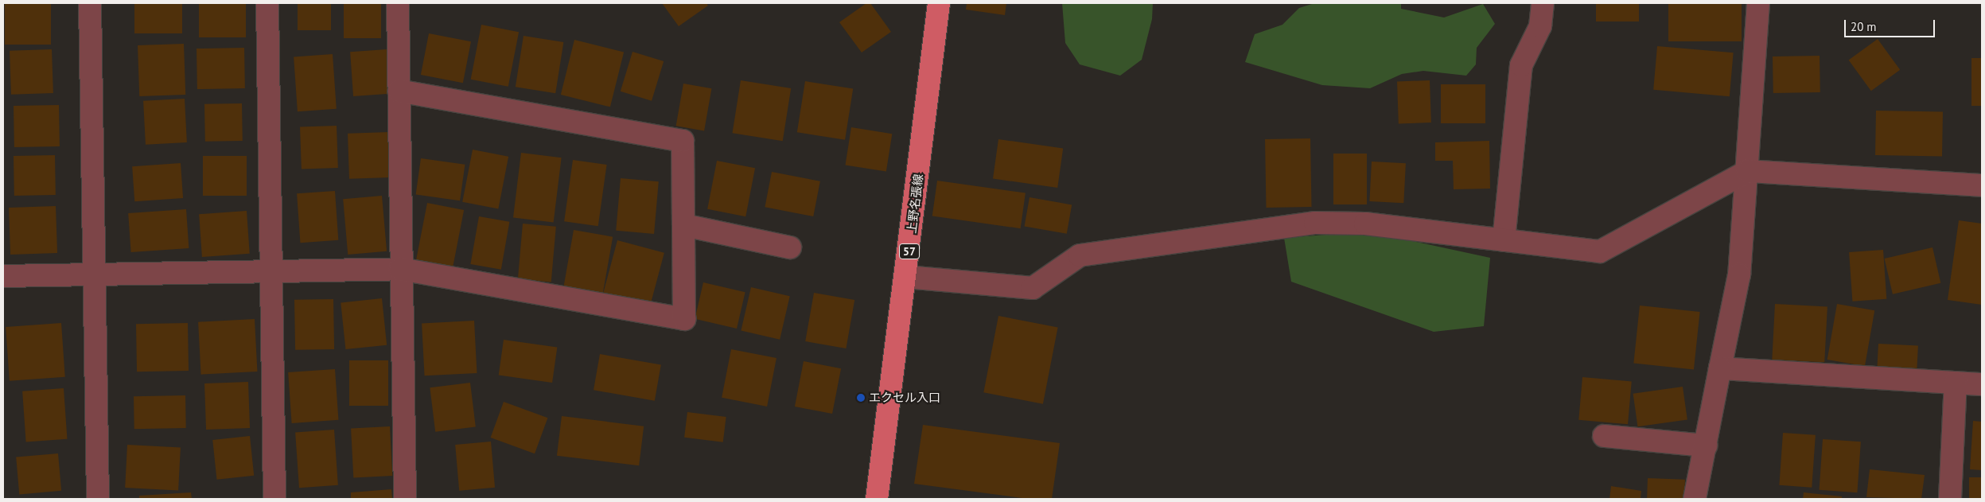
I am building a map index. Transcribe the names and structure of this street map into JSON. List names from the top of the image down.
{
  "streets": {
    "main road": ["上野名張線", "57"]
  },
  "places": ["エクセル入口"],
  "scale_bar": "20 m"
}
